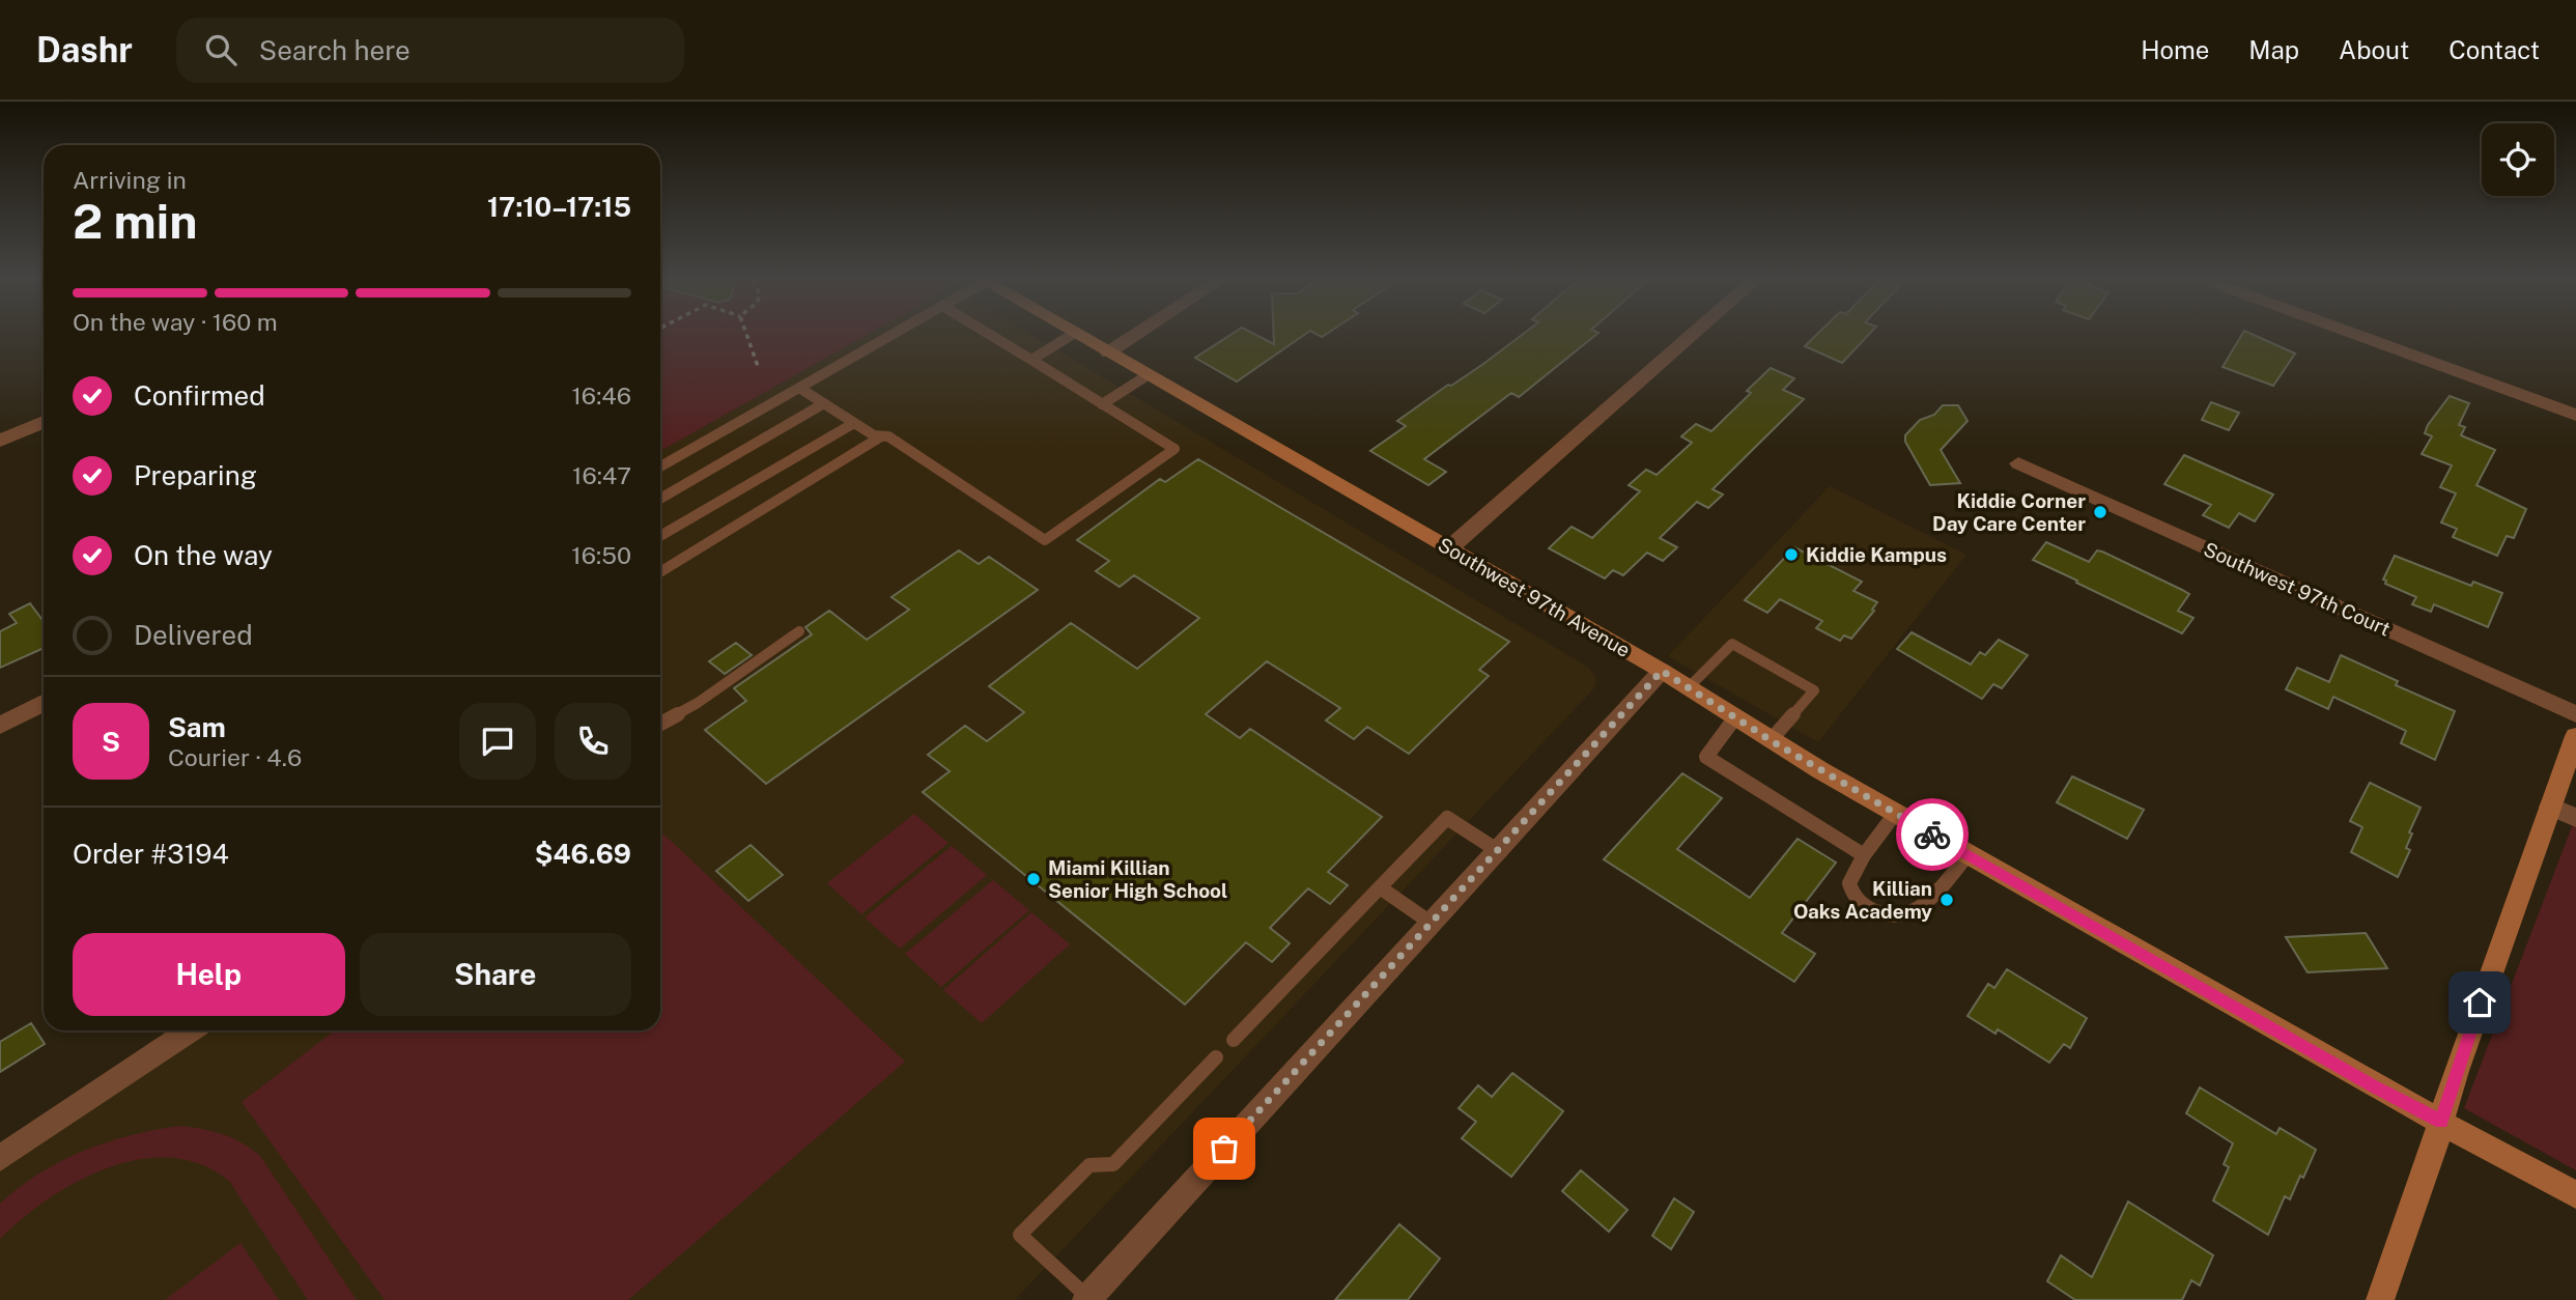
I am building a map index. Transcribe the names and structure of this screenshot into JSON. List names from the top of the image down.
{
  "streets": {
    "street": ["Southwest 97th Court", "Southwest 97th Avenue"]
  },
  "places": [
    "Kiddie Corner Day Care Center",
    "Kiddie Kampus",
    "Miami Killian Senior High School",
    "Killian Oaks Academy"
  ],
  "page": {
    "header": "Dashr",
    "search": "Search here",
    "nav": [
      "Home",
      "Map",
      "About",
      "Contact"
    ],
    "heading": ["2 min", "Arriving in", "17:10–17:15"],
    "panel": [
      "Sam",
      "Courier · 4.6",
      "Order #3194",
      "$46.69"
    ],
    "bar": "On the way · 160 m",
    "list": [
      ["Confirmed", "16:46"],
      ["Preparing", "16:47"],
      ["On the way", "16:50"],
      "Delivered"
    ],
    "round": "S",
    "buttons": ["Help", "Share"]
  }
}
